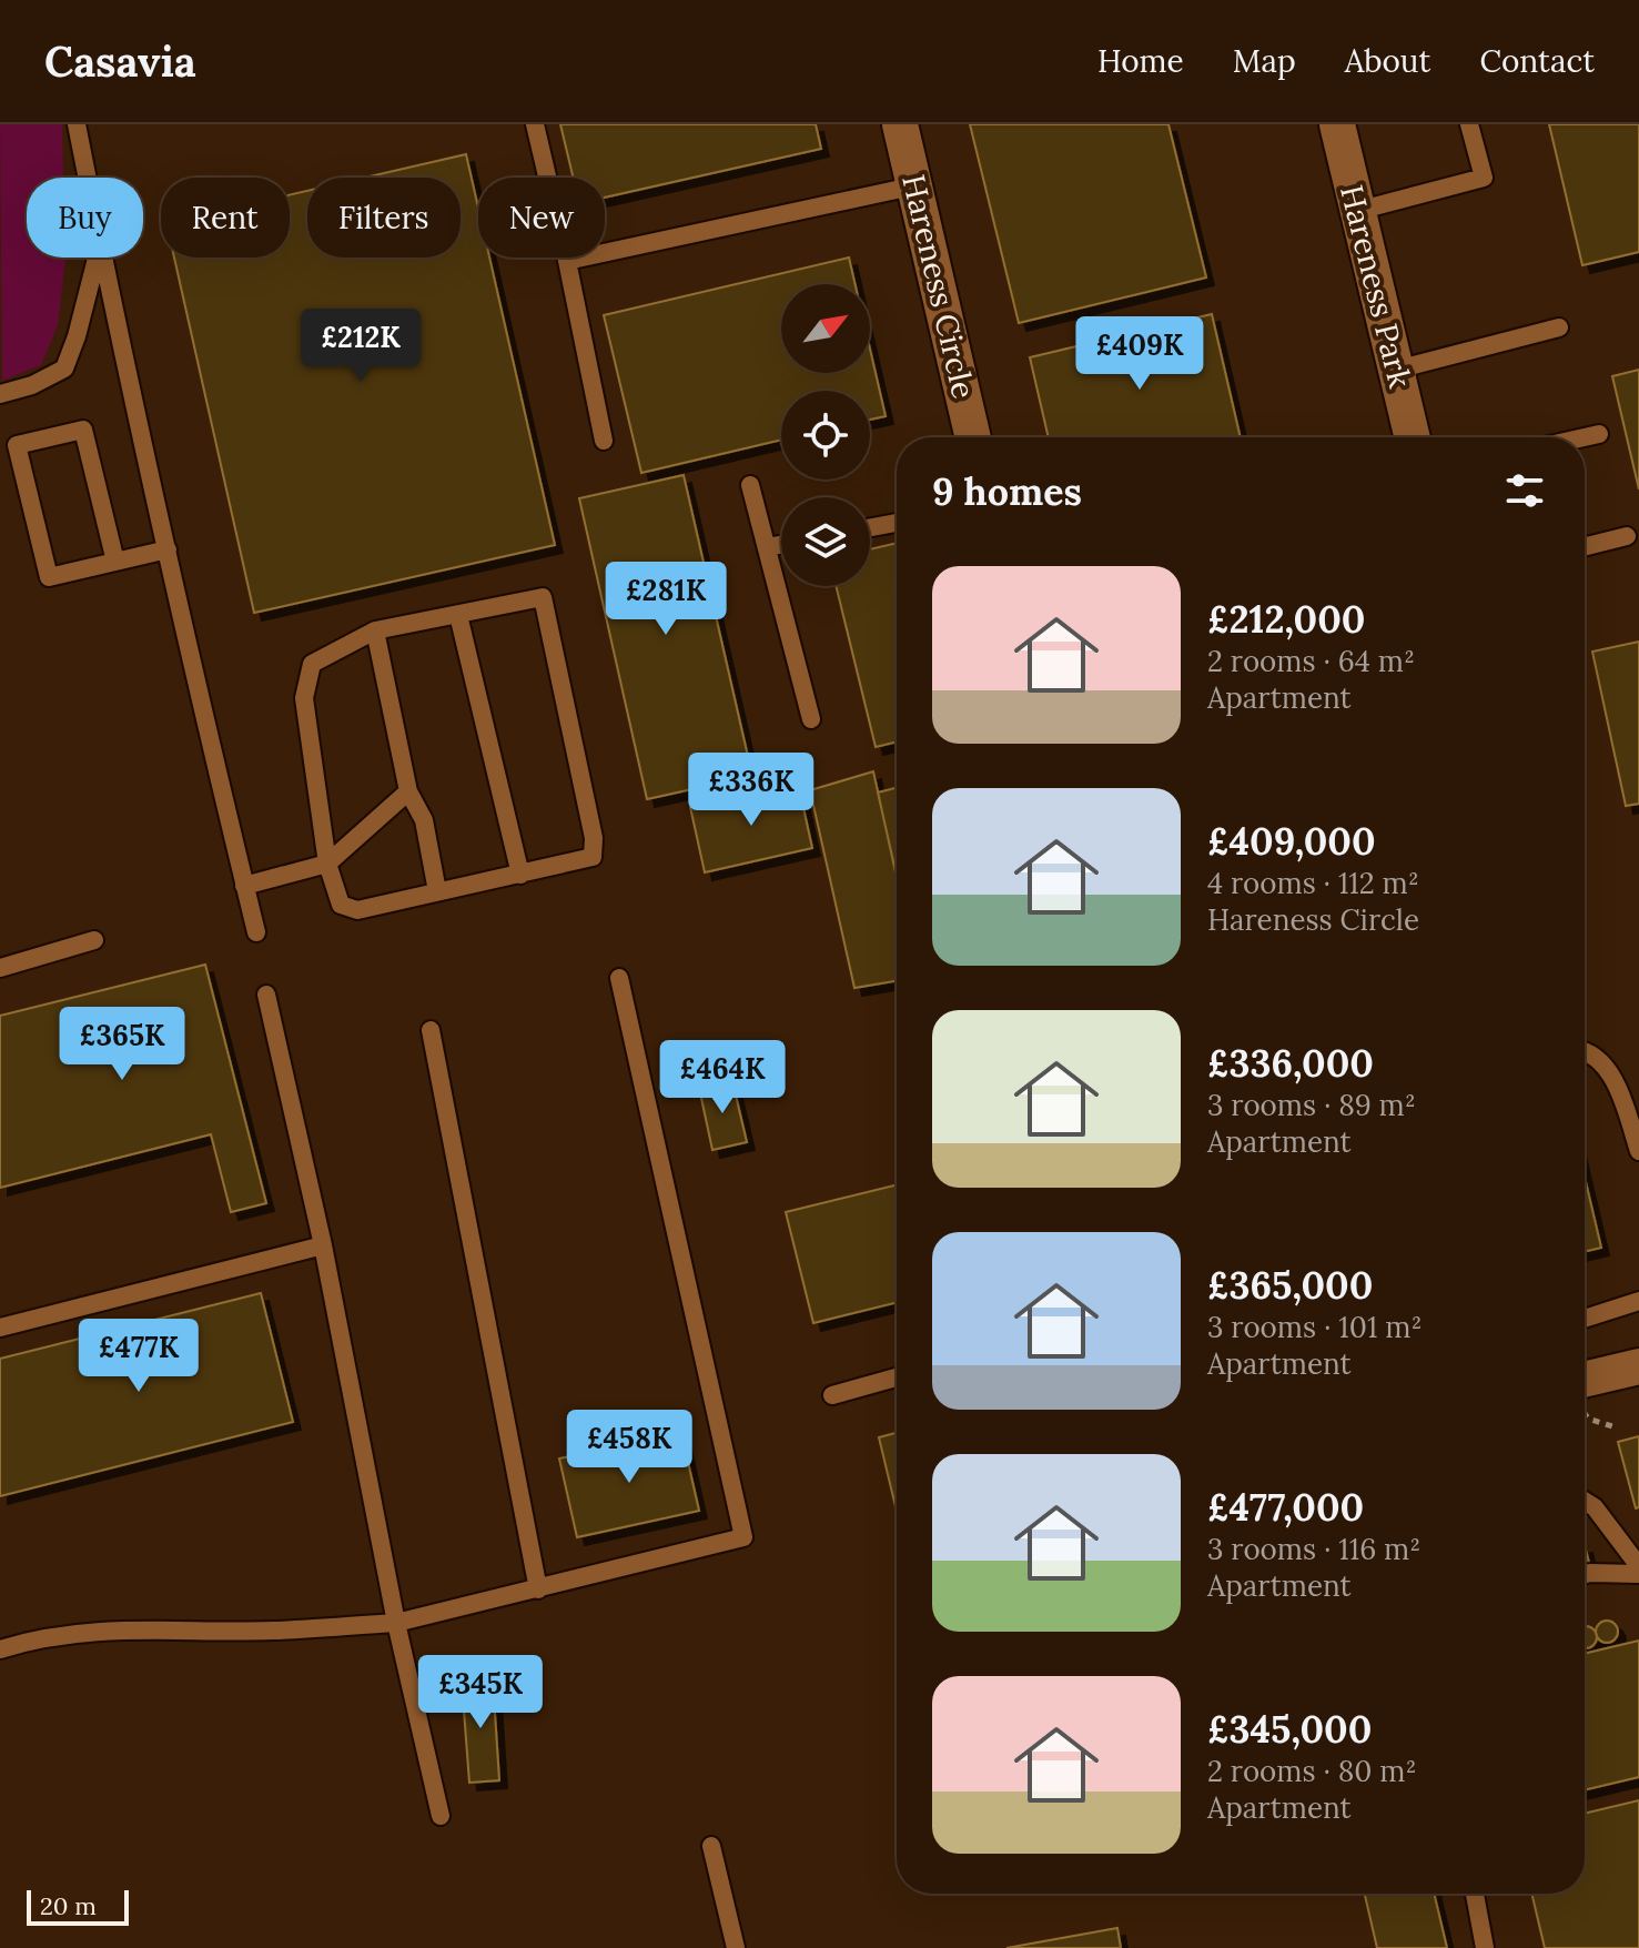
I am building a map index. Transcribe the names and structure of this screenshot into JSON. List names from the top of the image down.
{
  "streets": {
    "street": ["Hareness Circle", "Hareness Park"]
  },
  "scale_bar": "20 m",
  "north": "top right",
  "page": {
    "header": "Casavia",
    "nav": [
      "Home",
      "Map",
      "About",
      "Contact"
    ],
    "chip": [
      "Buy",
      "Rent",
      "Filters",
      "New"
    ],
    "price": [
      "£212K",
      "£409K",
      "£281K",
      "£336K",
      "£365K",
      "£464K",
      "£477K",
      "£458K",
      "£345K"
    ],
    "heading": "9 homes",
    "list": [
      {
        "name": "£212,000",
        "note": "2 rooms · 64 m² · Apartment"
      },
      {
        "name": "£409,000",
        "note": "4 rooms · 112 m² · Hareness Circle"
      },
      {
        "name": "£336,000",
        "note": "3 rooms · 89 m² · Apartment"
      },
      {
        "name": "£365,000",
        "note": "3 rooms · 101 m² · Apartment"
      },
      {
        "name": "£477,000",
        "note": "3 rooms · 116 m² · Apartment"
      },
      {
        "name": "£345,000",
        "note": "2 rooms · 80 m² · Apartment"
      }
    ],
    "scale": "20 m"
  }
}
